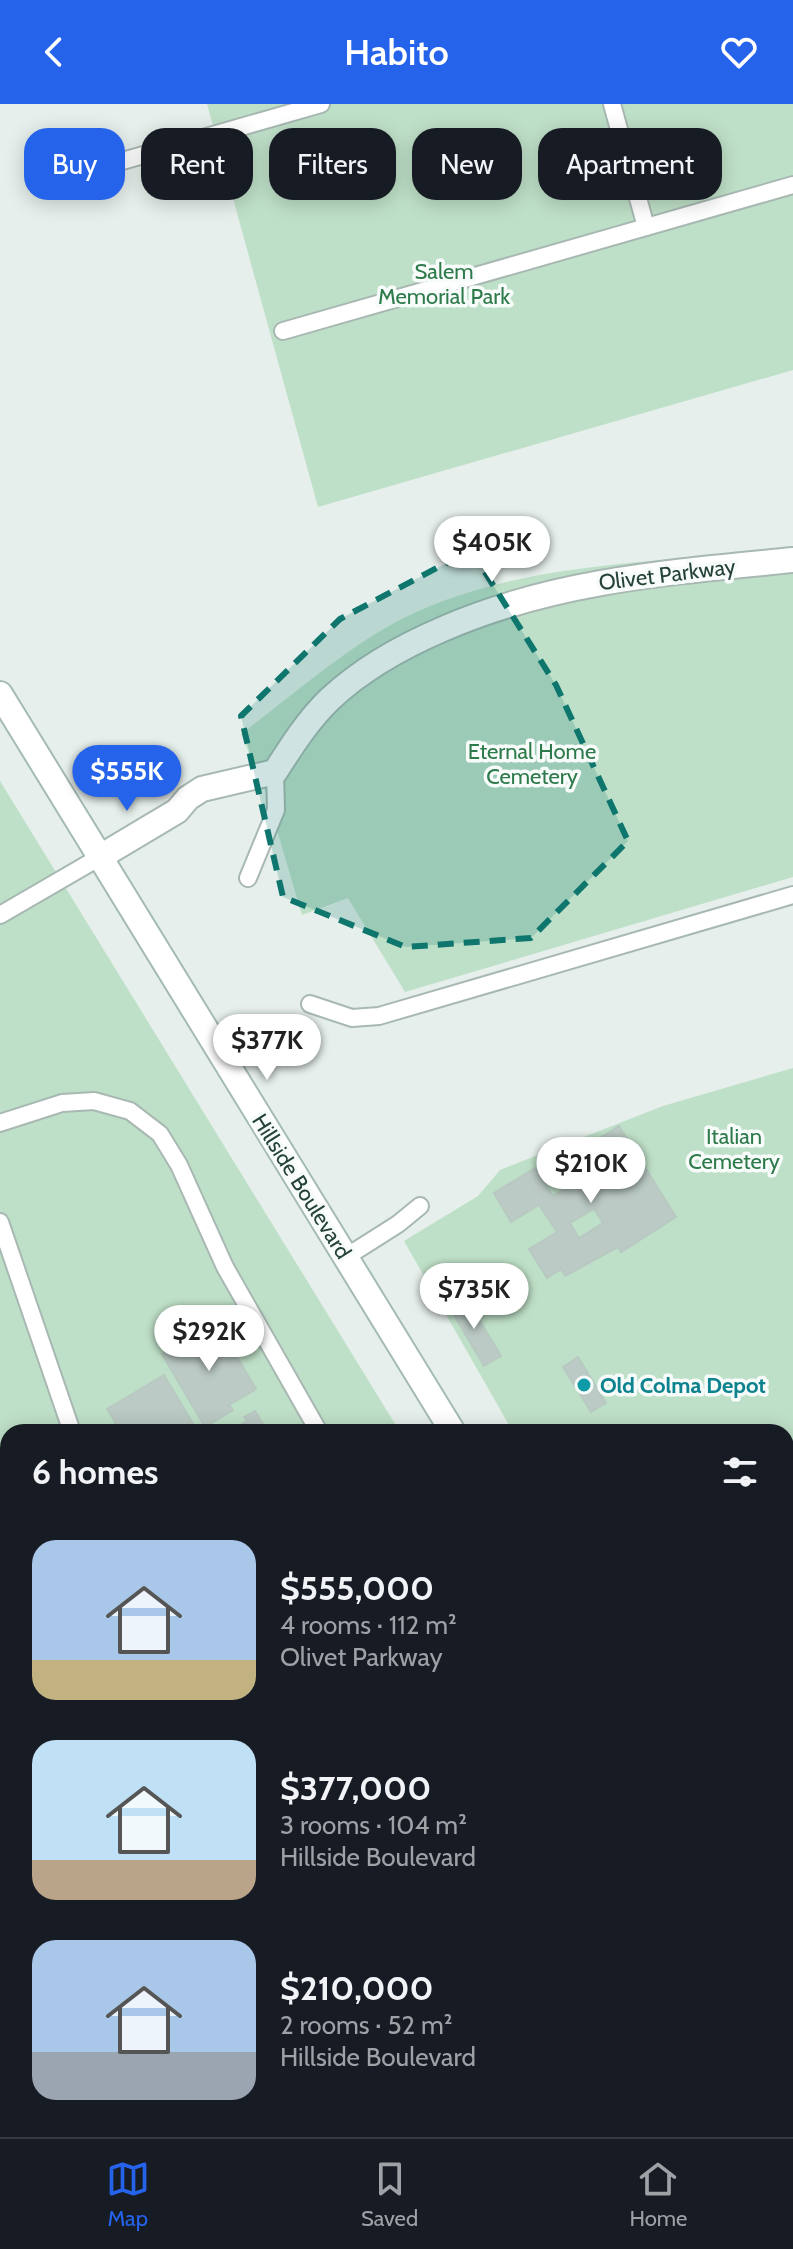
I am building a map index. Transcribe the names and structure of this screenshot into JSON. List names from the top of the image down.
{
  "streets": {
    "main road": ["Olivet Parkway", "Hillside Boulevard"]
  },
  "parks": ["Salem Memorial Park", "Eternal Home Cemetery", "Italian Cemetery"],
  "places": ["Old Colma Depot"],
  "page": {
    "header": "Habito",
    "chip": [
      "Buy",
      "Rent",
      "Filters",
      "New",
      "Apartment"
    ],
    "price": [
      "$405K",
      "$555K",
      "$377K",
      "$210K",
      "$735K",
      "$292K"
    ],
    "heading": "6 homes",
    "list": [
      {
        "name": "$555,000",
        "note": "4 rooms · 112 m² · Olivet Parkway"
      },
      {
        "name": "$377,000",
        "note": "3 rooms · 104 m² · Hillside Boulevard"
      },
      {
        "name": "$210,000",
        "note": "2 rooms · 52 m² · Hillside Boulevard"
      }
    ],
    "tabs": ["Map", "Saved", "Home"]
  }
}
